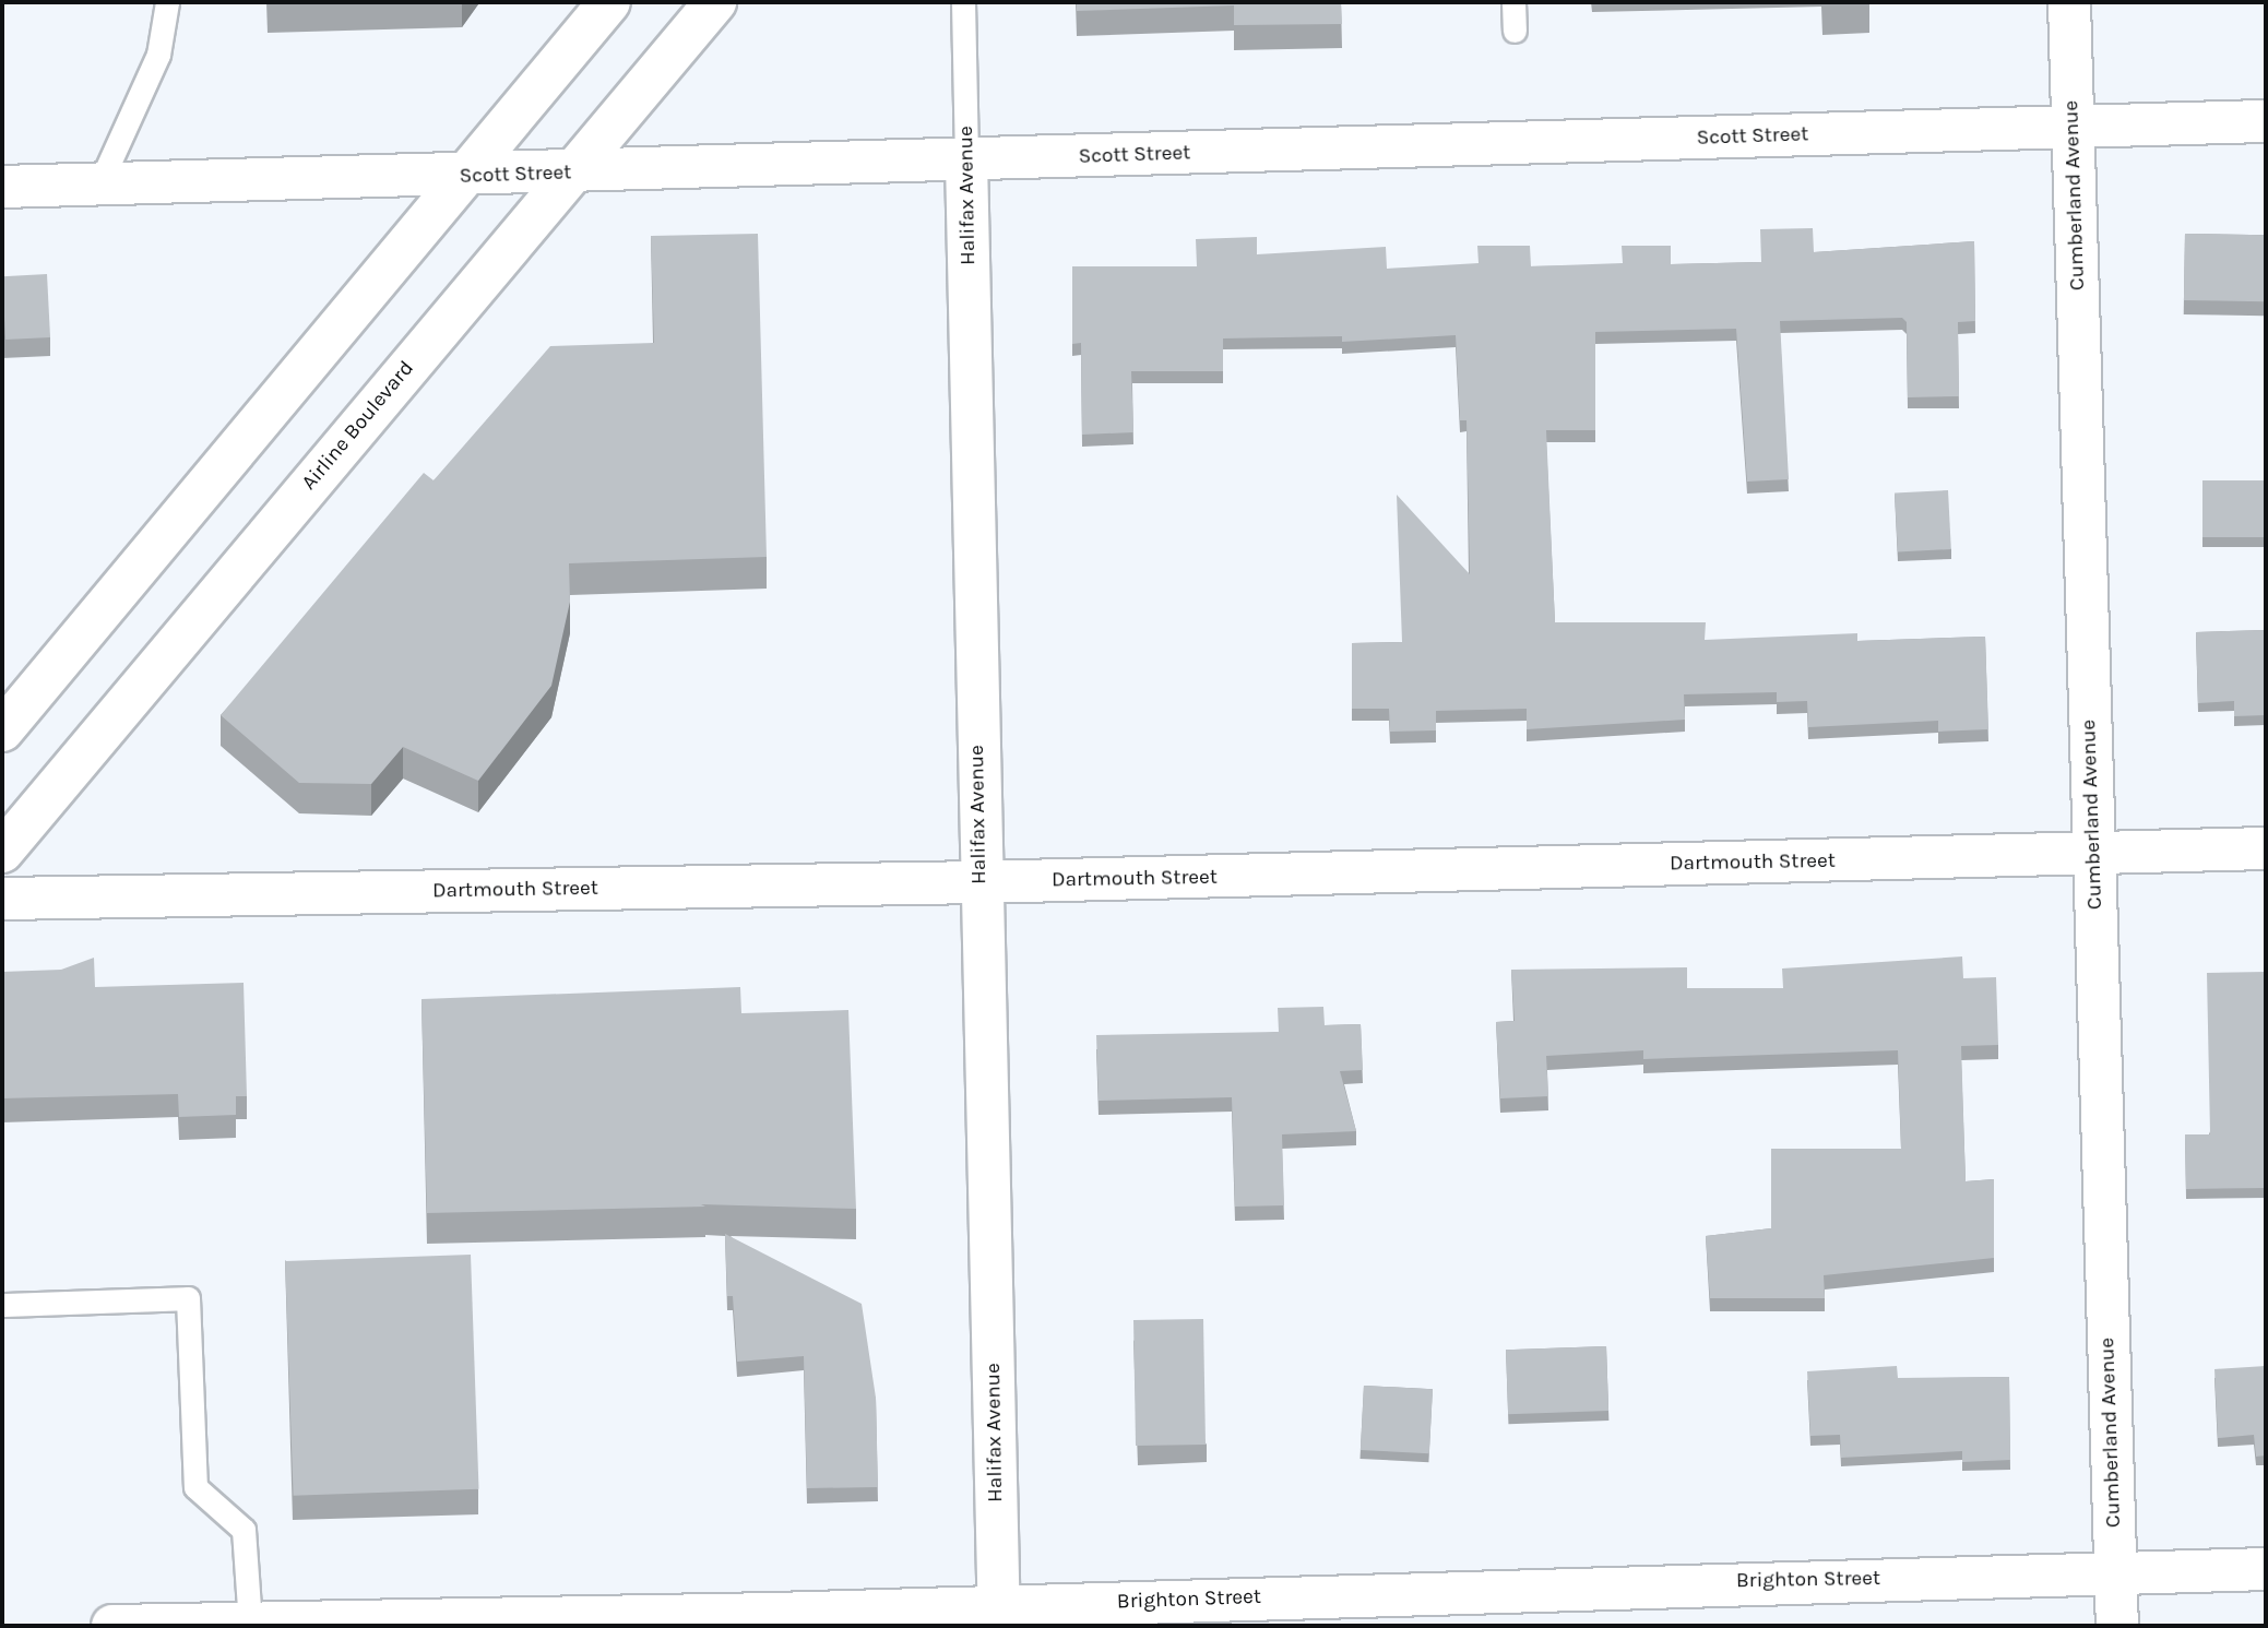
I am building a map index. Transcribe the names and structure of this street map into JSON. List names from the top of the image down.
{
  "streets": {
    "street": [
      "Scott Street",
      "Halifax Avenue",
      "Cumberland Avenue",
      "Airline Boulevard",
      "Dartmouth Street",
      "Brighton Street"
    ]
  },
  "crossings": [
    ["Scott Street", "Halifax Avenue"],
    ["Scott Street", "Cumberland Avenue"],
    ["Scott Street", "Airline Boulevard"],
    ["Halifax Avenue", "Dartmouth Street"],
    ["Halifax Avenue", "Brighton Street"],
    ["Cumberland Avenue", "Dartmouth Street"],
    ["Cumberland Avenue", "Brighton Street"]
  ]
}
